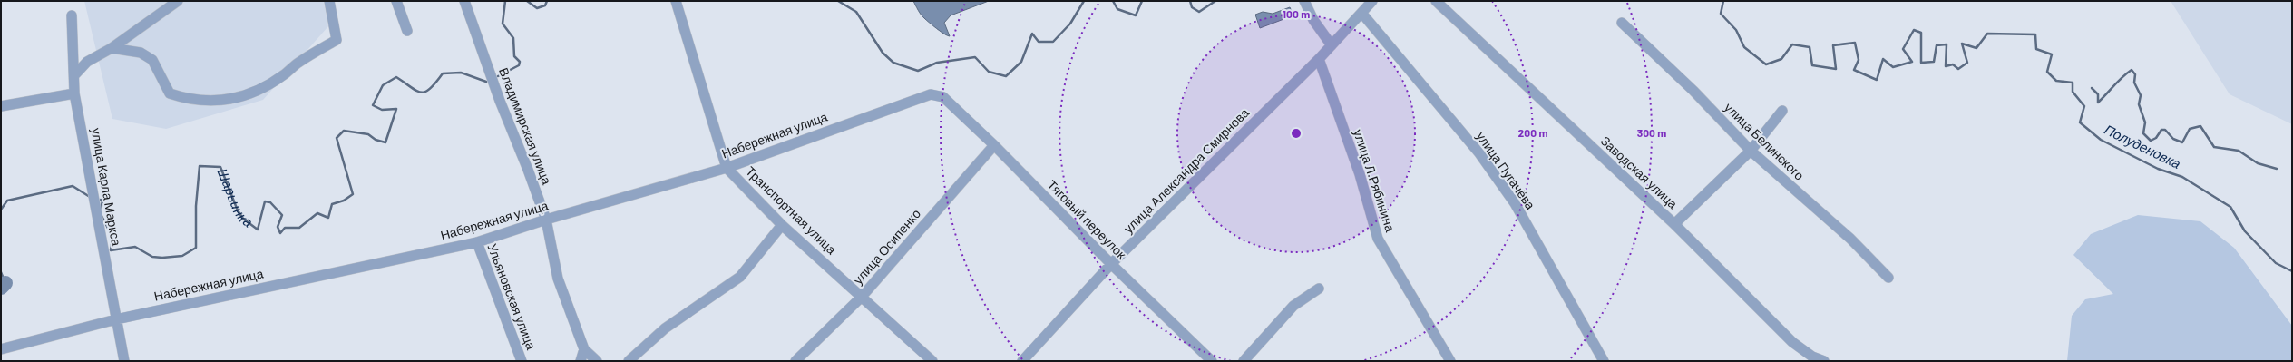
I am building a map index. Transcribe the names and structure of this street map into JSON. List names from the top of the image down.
{
  "streets": {
    "street": [
      "Владимирская улица",
      "Набережная улица",
      "улица Белинского",
      "улица Александра Смирнова",
      "улица Пугачёва",
      "Заводская улица",
      "улица Л.Рябинина",
      "улица Карла Маркса",
      "Транспортная улица",
      "Тяговый переулок",
      "улица Осипенко",
      "Ульяновская улица"
    ]
  },
  "crossings": [
    ["Владимирская улица", "Набережная улица"],
    ["Набережная улица", "улица Карла Маркса"],
    ["Набережная улица", "Транспортная улица"],
    ["Набережная улица", "Тяговый переулок"],
    ["Набережная улица", "Ульяновская улица"],
    ["улица Александра Смирнова", "улица Пугачёва"],
    ["улица Александра Смирнова", "улица Л.Рябинина"],
    ["улица Александра Смирнова", "Тяговый переулок"],
    ["Транспортная улица", "улица Осипенко"],
    ["Тяговый переулок", "улица Осипенко"]
  ],
  "water": ["Полуденовка", "Шарьинка"],
  "rings": ["100 m", "200 m", "300 m"]
}
